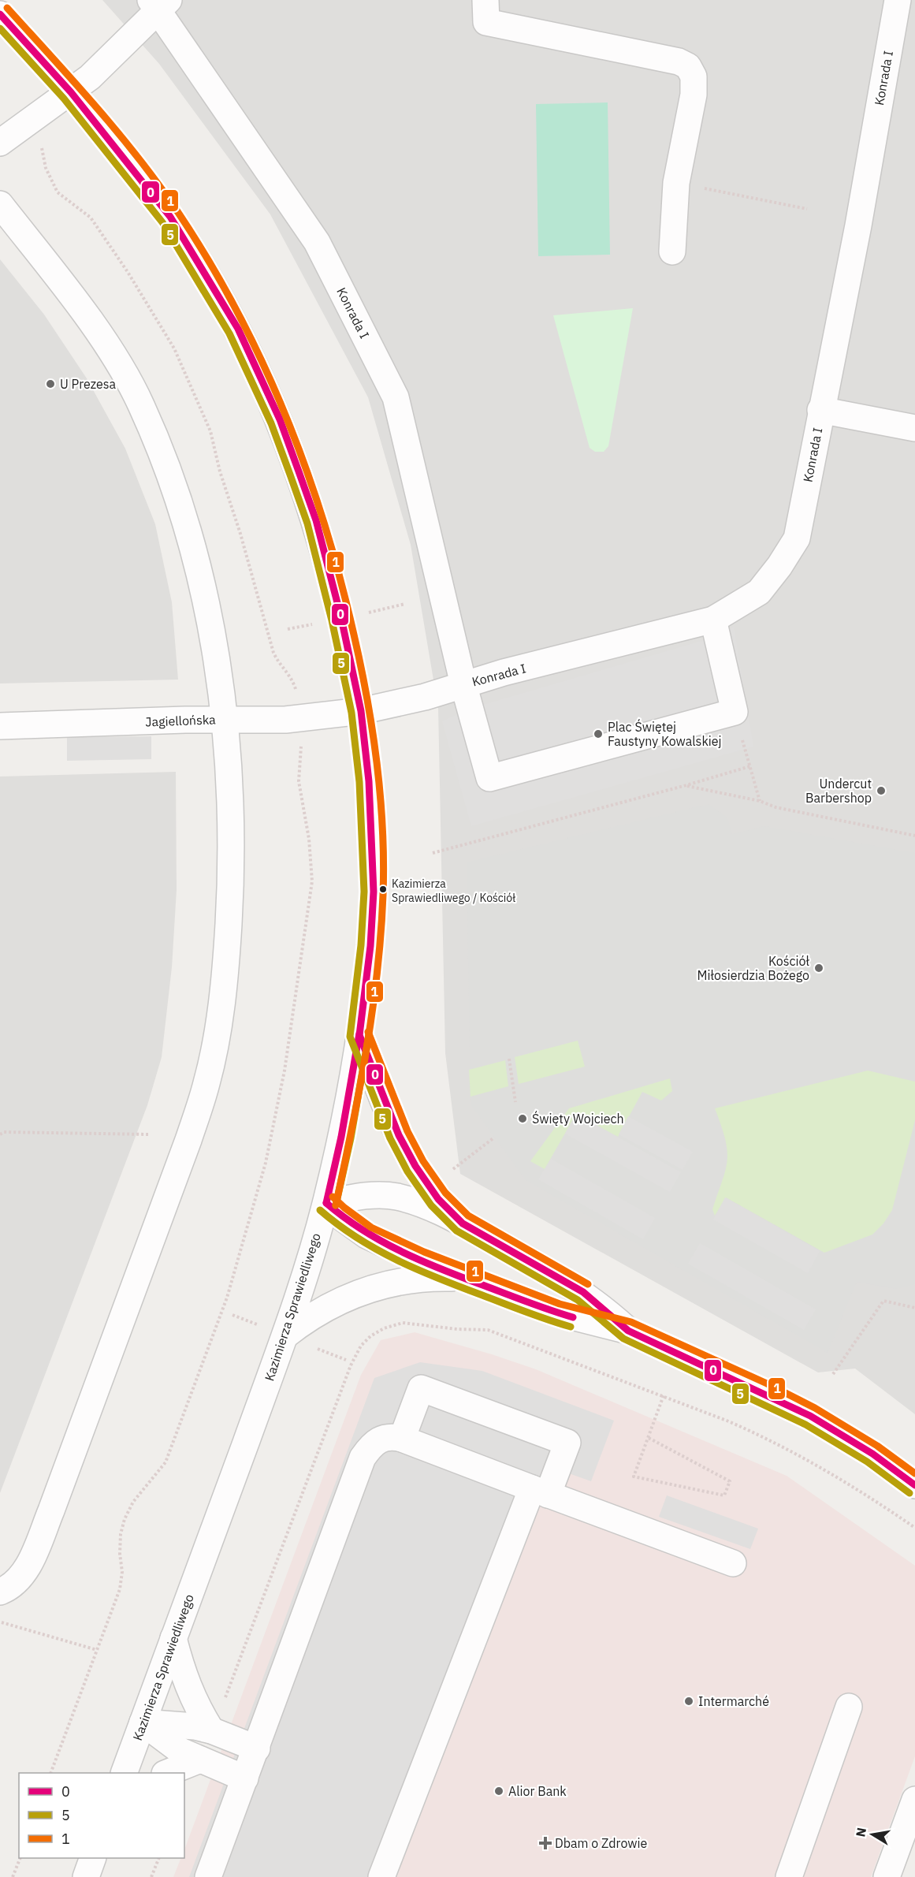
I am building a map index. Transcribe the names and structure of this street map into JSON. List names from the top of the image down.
{
  "streets": {
    "street": ["Konrada I", "Jagiellońska", "Kazimierza Sprawiedliwego"]
  },
  "crossings": [
    ["Konrada I", "Jagiellońska"],
    ["Konrada I", "Kazimierza Sprawiedliwego"],
    ["Jagiellońska", "Kazimierza Sprawiedliwego"]
  ],
  "places": {
    "other": [
      "U Prezesa",
      "Plac Świętej Faustyny Kowalskiej",
      "Undercut Barbershop",
      "Kazimierza Sprawiedliwego / Kościół",
      "Kościół Miłosierdzia Bożego",
      "Święty Wojciech",
      "Intermarché",
      "Alior Bank"
    ],
    "health": ["Dbam o Zdrowie"]
  },
  "lines": ["transit line 1", "transit line 0", "transit line 5"],
  "legend": ["0", "5", "1"],
  "north": "left"
}
